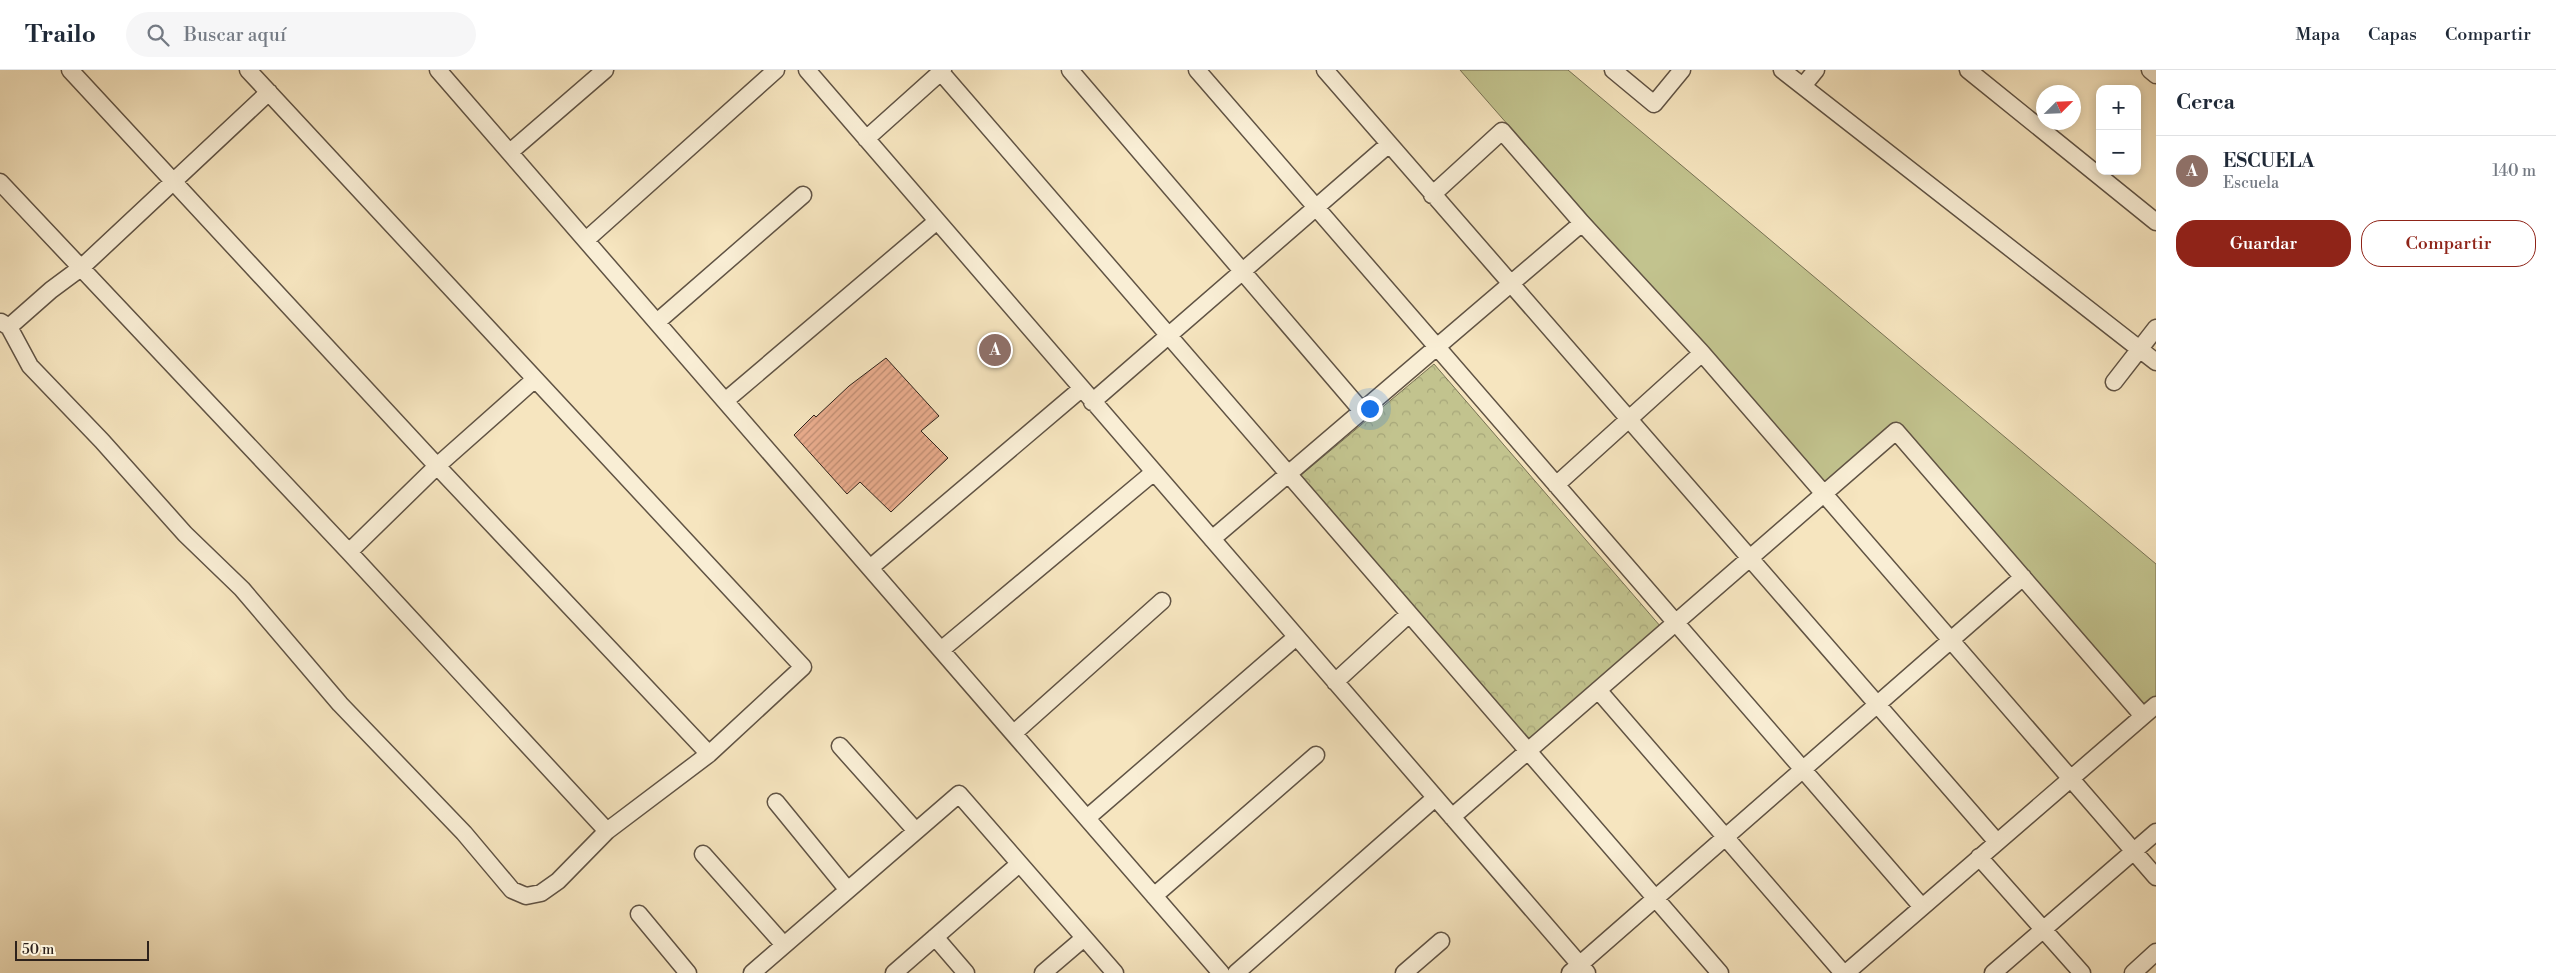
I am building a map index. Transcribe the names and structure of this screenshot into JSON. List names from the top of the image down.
{
  "scale_bar": "50 m",
  "north": "top right",
  "page": {
    "header": "Trailo",
    "search": "Buscar aquí",
    "nav": ["Mapa", "Capas", "Compartir"],
    "heading": "Cerca",
    "map_buttons": ["+", "−"],
    "list": [
      {
        "mark": "A",
        "name": "ESCUELA",
        "note": "Escuela",
        "value": "140 m"
      }
    ],
    "buttons": ["Guardar", "Compartir"],
    "pins": "A",
    "scale": "50 m"
  }
}
